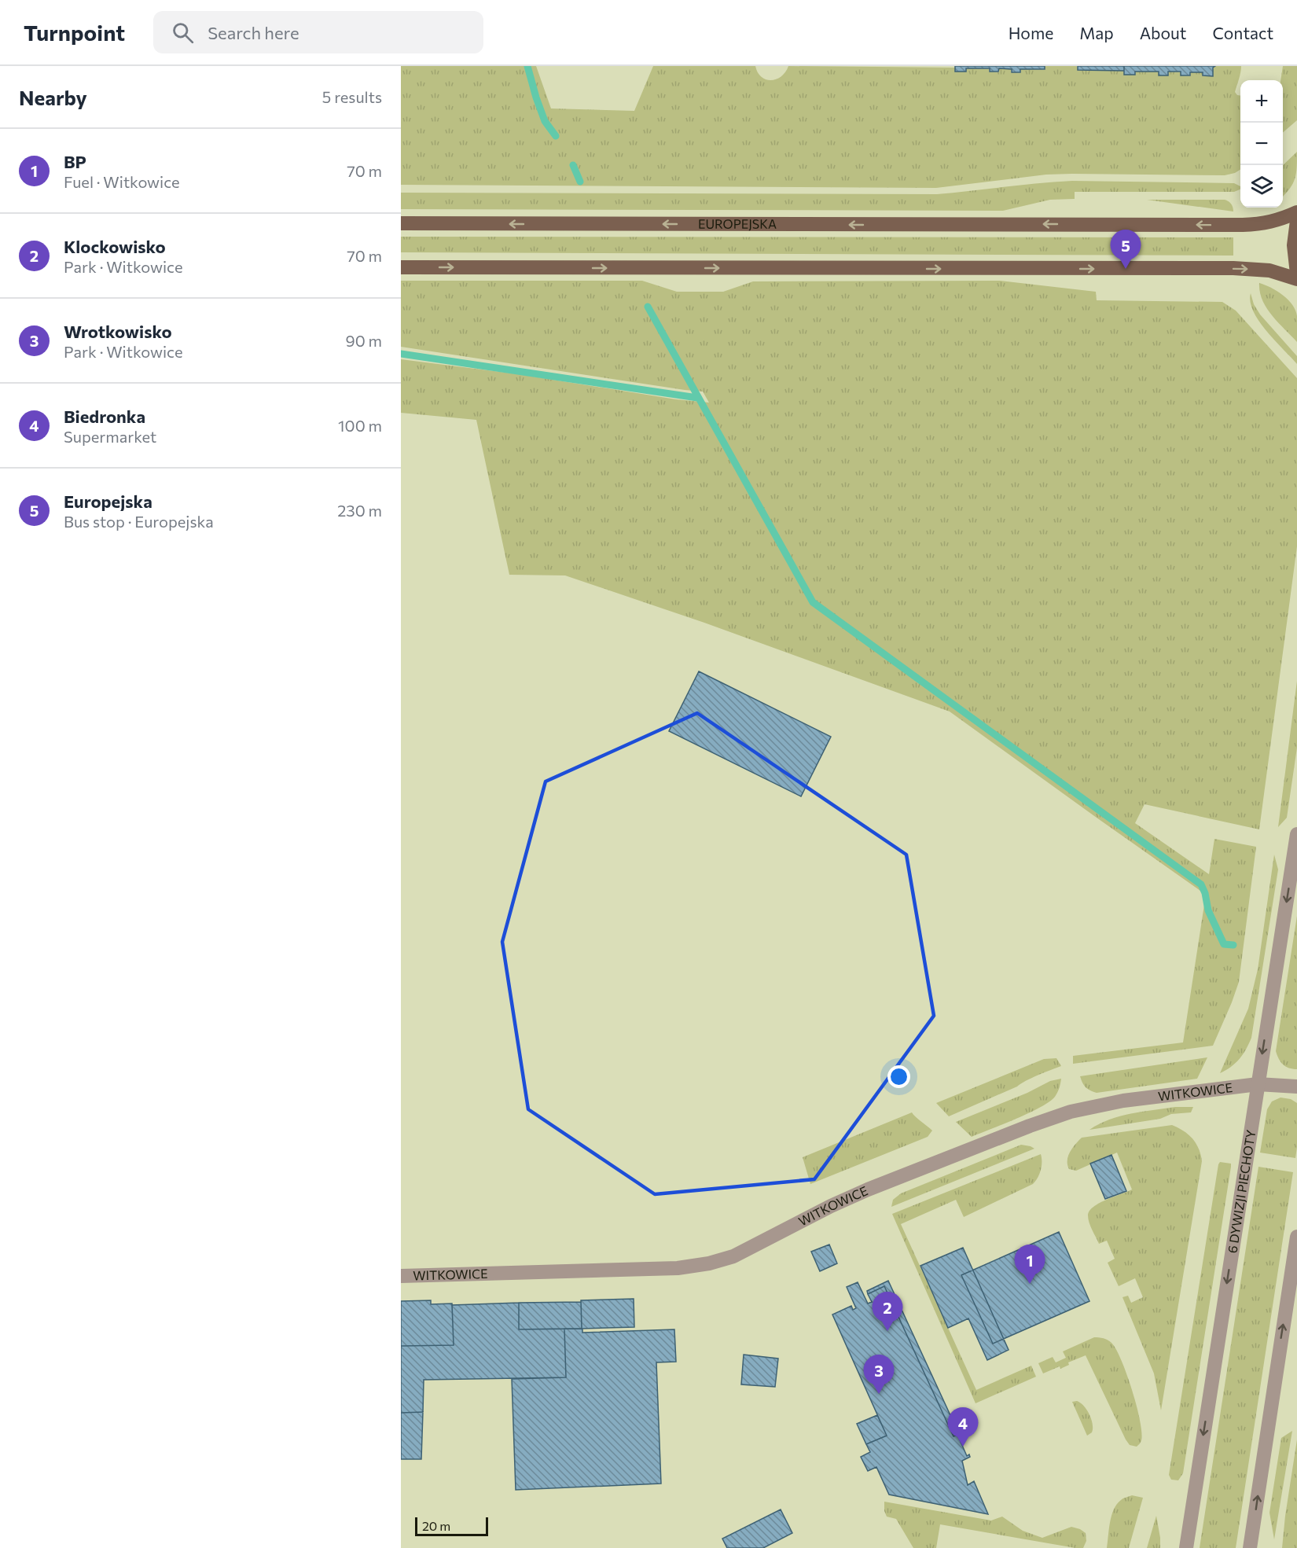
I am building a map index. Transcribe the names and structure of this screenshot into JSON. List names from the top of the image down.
{
  "streets": {
    "main road": ["EUROPEJSKA"],
    "street": ["WITKOWICE", "6 DYWIZJI PIECHOTY"]
  },
  "crossings": [
    ["WITKOWICE", "6 DYWIZJI PIECHOTY"]
  ],
  "scale_bar": "20 m",
  "page": {
    "header": "Turnpoint",
    "search": "Search here",
    "nav": [
      "Home",
      "Map",
      "About",
      "Contact"
    ],
    "heading": ["Nearby", "5 results"],
    "map_buttons": ["+", "−"],
    "list": [
      {
        "mark": "1",
        "name": "BP",
        "note": "Fuel · Witkowice",
        "value": "70 m"
      },
      {
        "mark": "2",
        "name": "Klockowisko",
        "note": "Park · Witkowice",
        "value": "70 m"
      },
      {
        "mark": "3",
        "name": "Wrotkowisko",
        "note": "Park · Witkowice",
        "value": "90 m"
      },
      {
        "mark": "4",
        "name": "Biedronka",
        "note": "Supermarket",
        "value": "100 m"
      },
      {
        "mark": "5",
        "name": "Europejska",
        "note": "Bus stop · Europejska",
        "value": "230 m"
      }
    ],
    "pins": [
      "5",
      "1",
      "2",
      "3",
      "4"
    ],
    "scale": "20 m"
  }
}
